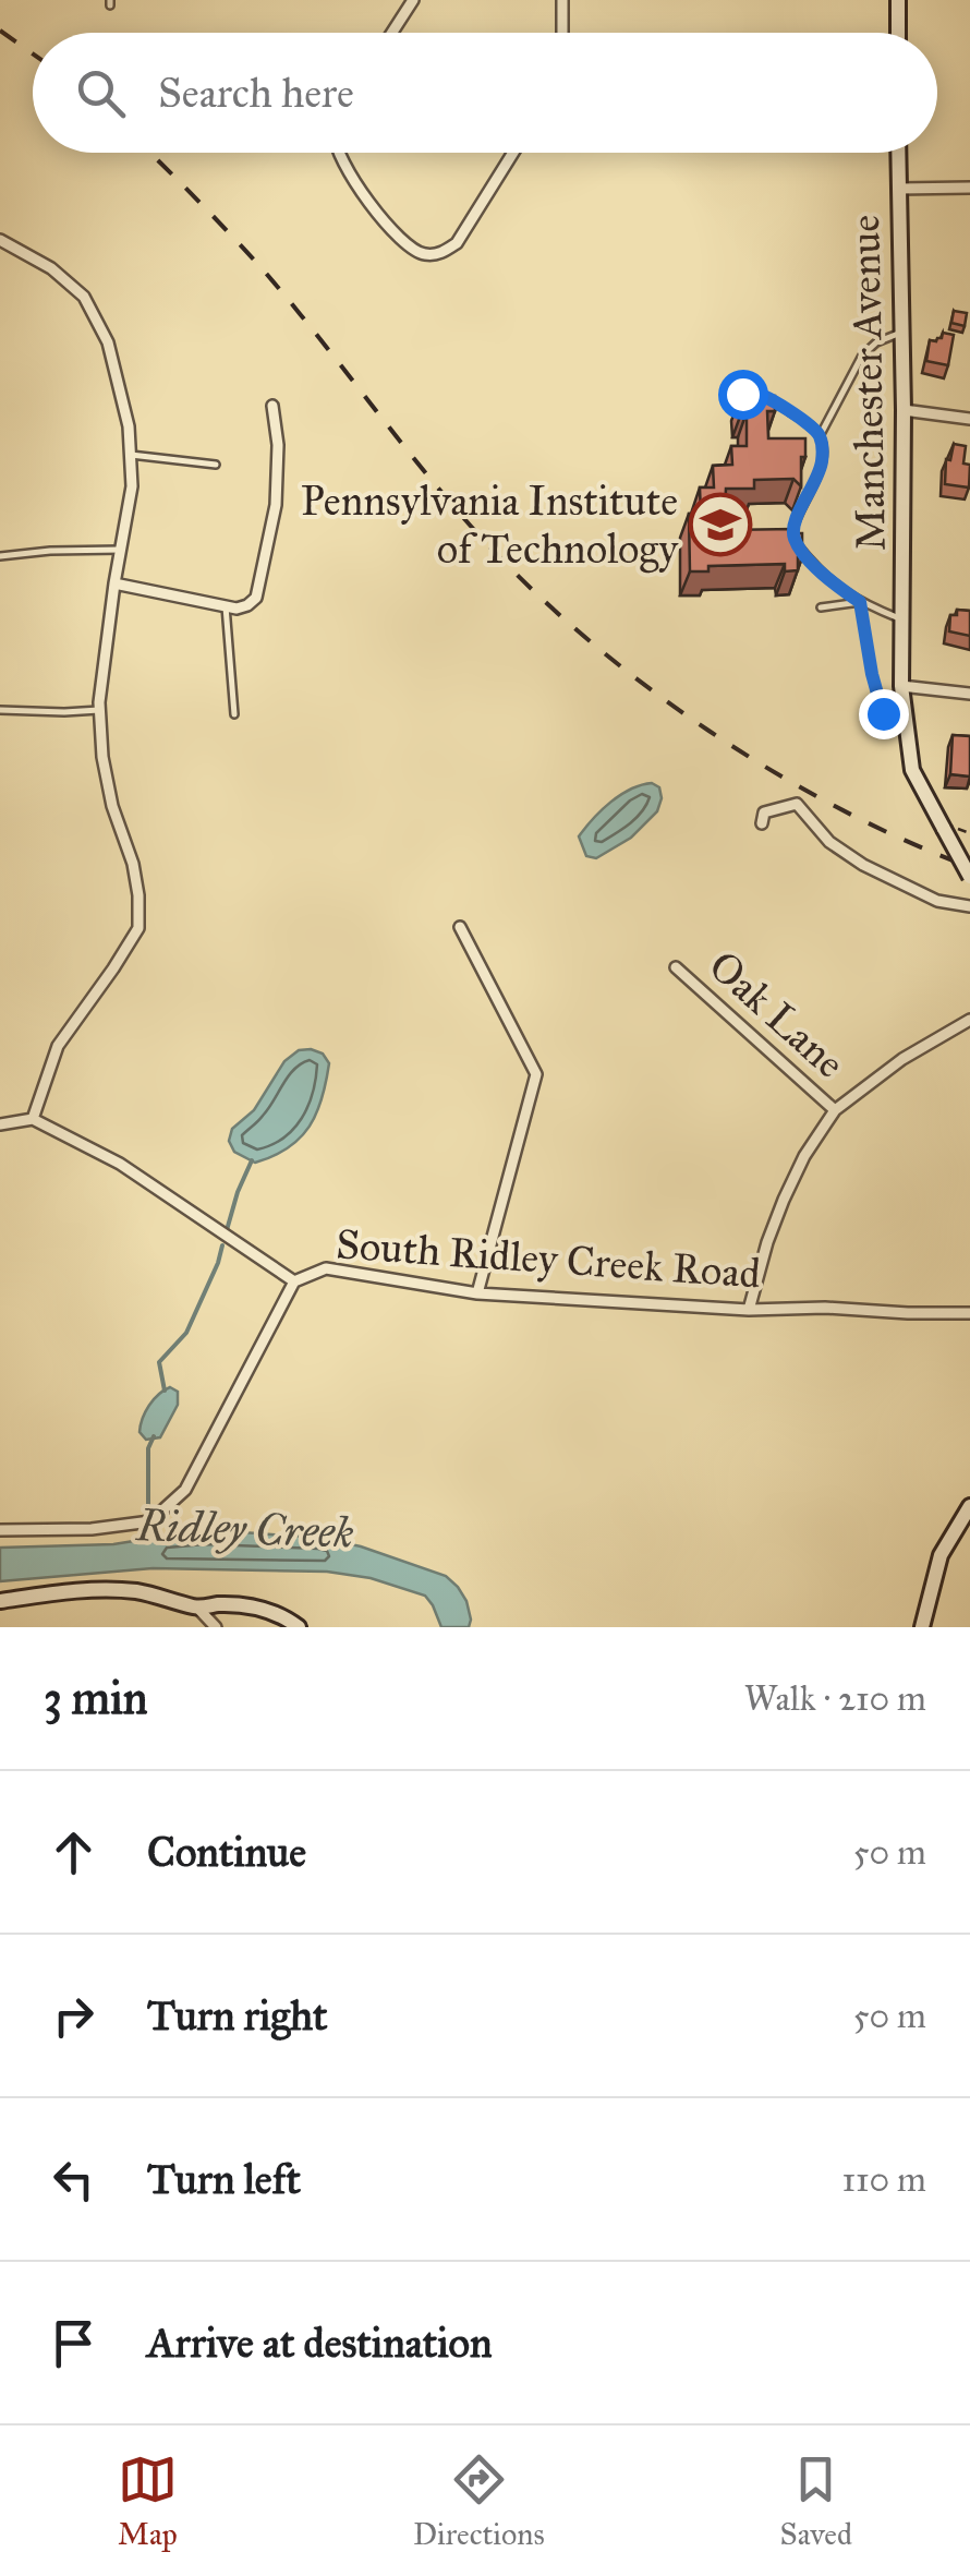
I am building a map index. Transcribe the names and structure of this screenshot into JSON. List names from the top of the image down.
{
  "streets": {
    "street": ["Manchester Avenue", "Oak Lane", "South Ridley Creek Road"]
  },
  "water": ["Ridley Creek"],
  "places": {
    "school or university": ["Pennsylvania Institute of Technology"]
  },
  "page": {
    "search": "Search here",
    "heading": ["3 min", "Walk · 210 m"],
    "list": [
      ["Continue", "50 m"],
      ["Turn right", "50 m"],
      ["Turn left", "110 m"],
      "Arrive at destination"
    ],
    "nav": ["Map", "Directions", "Saved"]
  }
}
